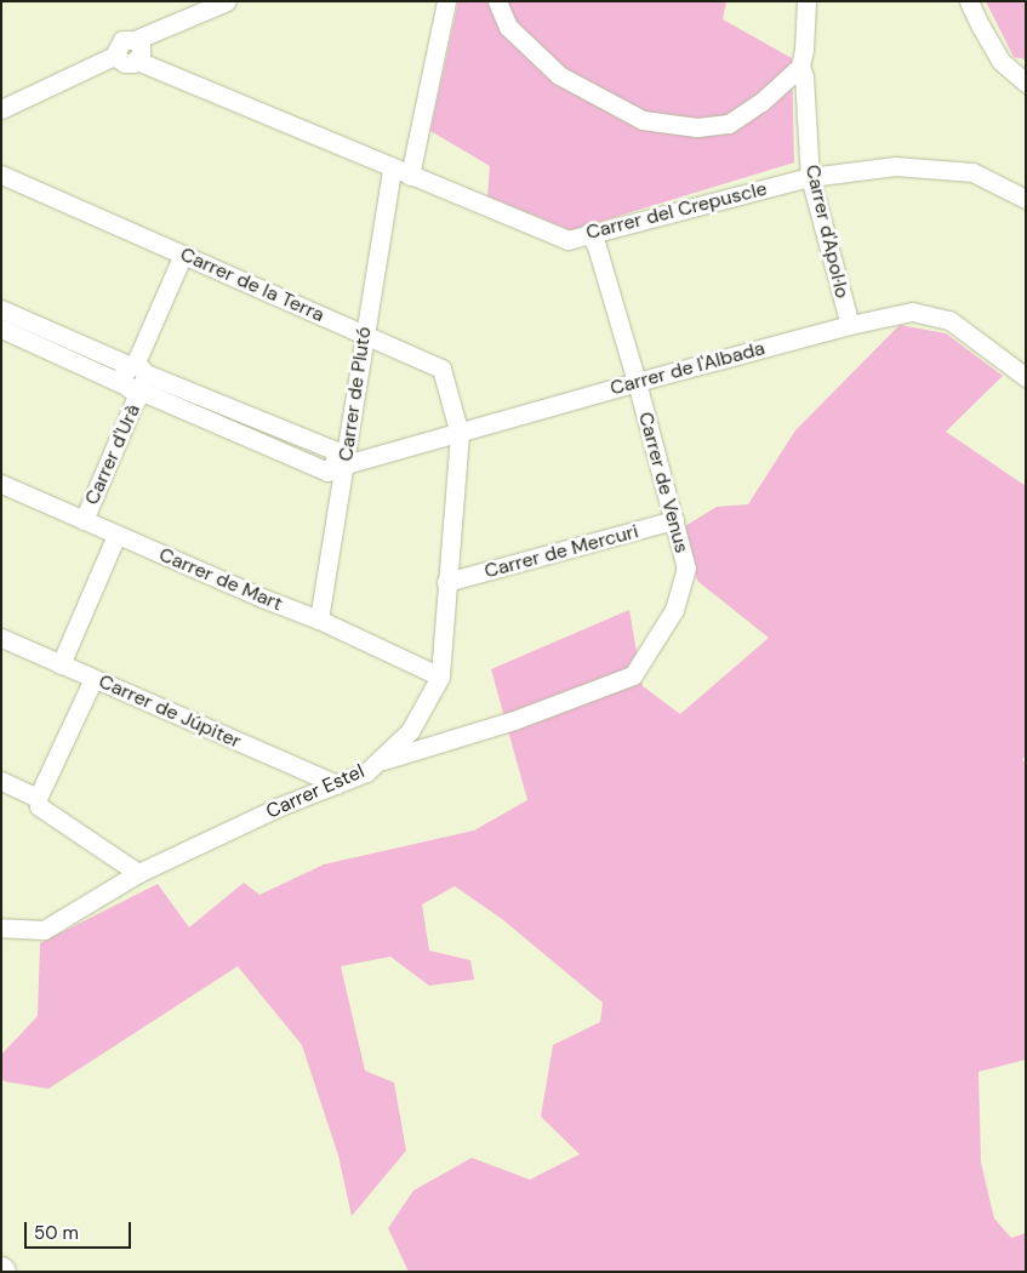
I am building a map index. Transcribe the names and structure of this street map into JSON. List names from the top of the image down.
{
  "streets": {
    "street": [
      "Carrer del Crepuscle",
      "Carrer d'Apol·lo",
      "Carrer de la Terra",
      "Carrer de l'Albada",
      "Carrer de Plutó",
      "Carrer d'Urà",
      "Carrer de Venus",
      "Carrer de Mercuri",
      "Carrer de Mart",
      "Carrer de Júpiter",
      "Carrer Estel"
    ]
  },
  "crossings": [
    ["Carrer del Crepuscle", "Carrer d'Apol·lo"],
    ["Carrer del Crepuscle", "Carrer de Plutó"],
    ["Carrer del Crepuscle", "Carrer de Venus"],
    ["Carrer d'Apol·lo", "Carrer de l'Albada"],
    ["Carrer de la Terra", "Carrer de l'Albada"],
    ["Carrer de la Terra", "Carrer de Plutó"],
    ["Carrer de la Terra", "Carrer d'Urà"],
    ["Carrer de la Terra", "Carrer Estel"],
    ["Carrer de l'Albada", "Carrer de Plutó"],
    ["Carrer de l'Albada", "Carrer d'Urà"],
    ["Carrer de l'Albada", "Carrer de Venus"],
    ["Carrer de l'Albada", "Carrer Estel"],
    ["Carrer de Plutó", "Carrer de Mart"],
    ["Carrer d'Urà", "Carrer de Mart"],
    ["Carrer de Venus", "Carrer de Mercuri"],
    ["Carrer de Venus", "Carrer Estel"],
    ["Carrer de Mercuri", "Carrer Estel"],
    ["Carrer de Mart", "Carrer Estel"],
    ["Carrer de Júpiter", "Carrer Estel"]
  ],
  "scale_bar": "50 m"
}
